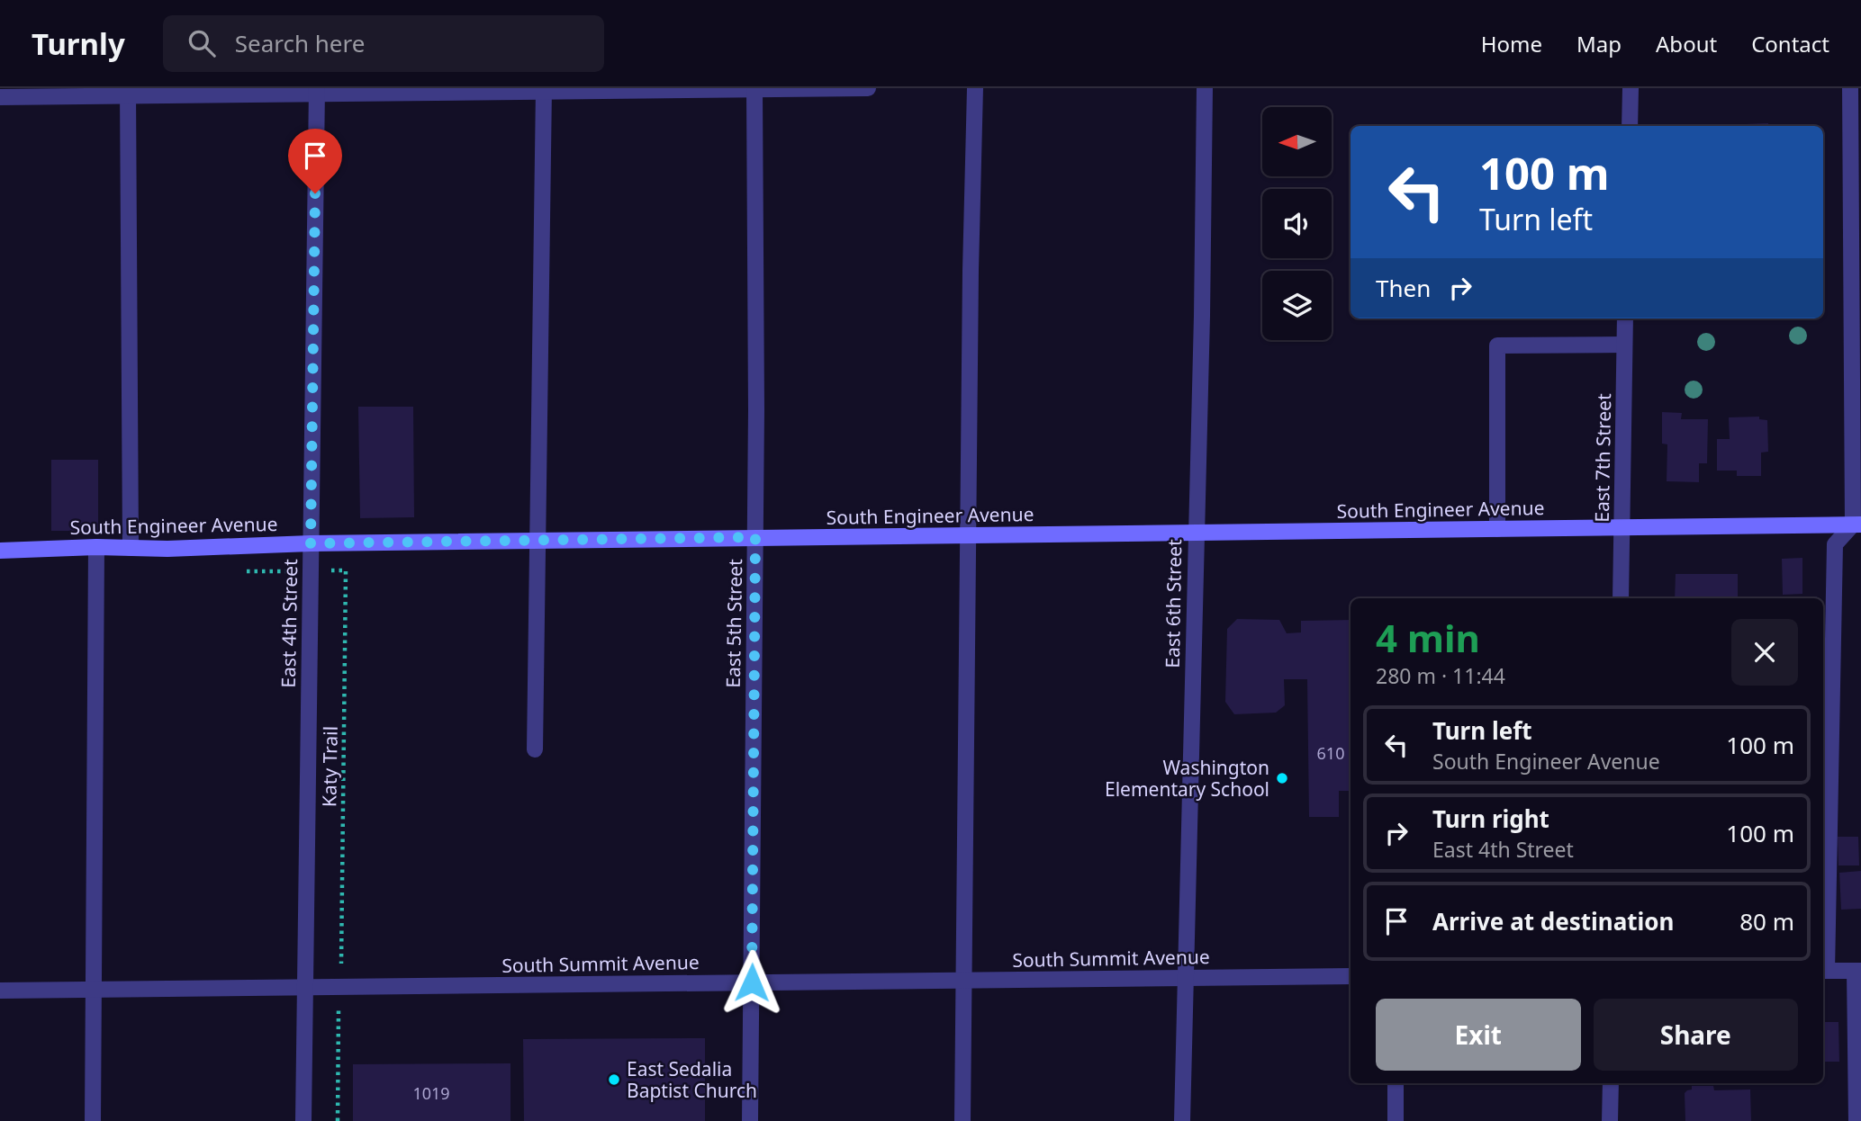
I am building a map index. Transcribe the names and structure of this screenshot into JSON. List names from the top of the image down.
{
  "streets": {
    "street": [
      "East 7th Street",
      "South Engineer Avenue",
      "East 6th Street",
      "East 4th Street",
      "East 5th Street",
      "South Summit Avenue"
    ],
    "path": ["Katy Trail"]
  },
  "crossings": [
    ["East 7th Street", "South Engineer Avenue"],
    ["South Engineer Avenue", "East 6th Street"],
    ["South Engineer Avenue", "East 4th Street"],
    ["South Engineer Avenue", "East 5th Street"],
    ["East 6th Street", "South Summit Avenue"],
    ["East 4th Street", "South Summit Avenue"],
    ["East 5th Street", "South Summit Avenue"]
  ],
  "places": ["Washington Elementary School", "East Sedalia Baptist Church"],
  "house_numbers": ["610", "1019"],
  "north": "left",
  "page": {
    "header": "Turnly",
    "search": "Search here",
    "nav": [
      "Home",
      "Map",
      "About",
      "Contact"
    ],
    "turn": ["100 m", "Turn left"],
    "then": "Then",
    "heading": ["4 min", "280 m · 11:44"],
    "list": [
      {
        "name": "Turn left",
        "note": "South Engineer Avenue",
        "value": "100 m"
      },
      {
        "name": "Turn right",
        "note": "East 4th Street",
        "value": "100 m"
      },
      {
        "name": "Arrive at destination",
        "value": "80 m"
      }
    ],
    "buttons": ["Exit", "Share"]
  }
}
